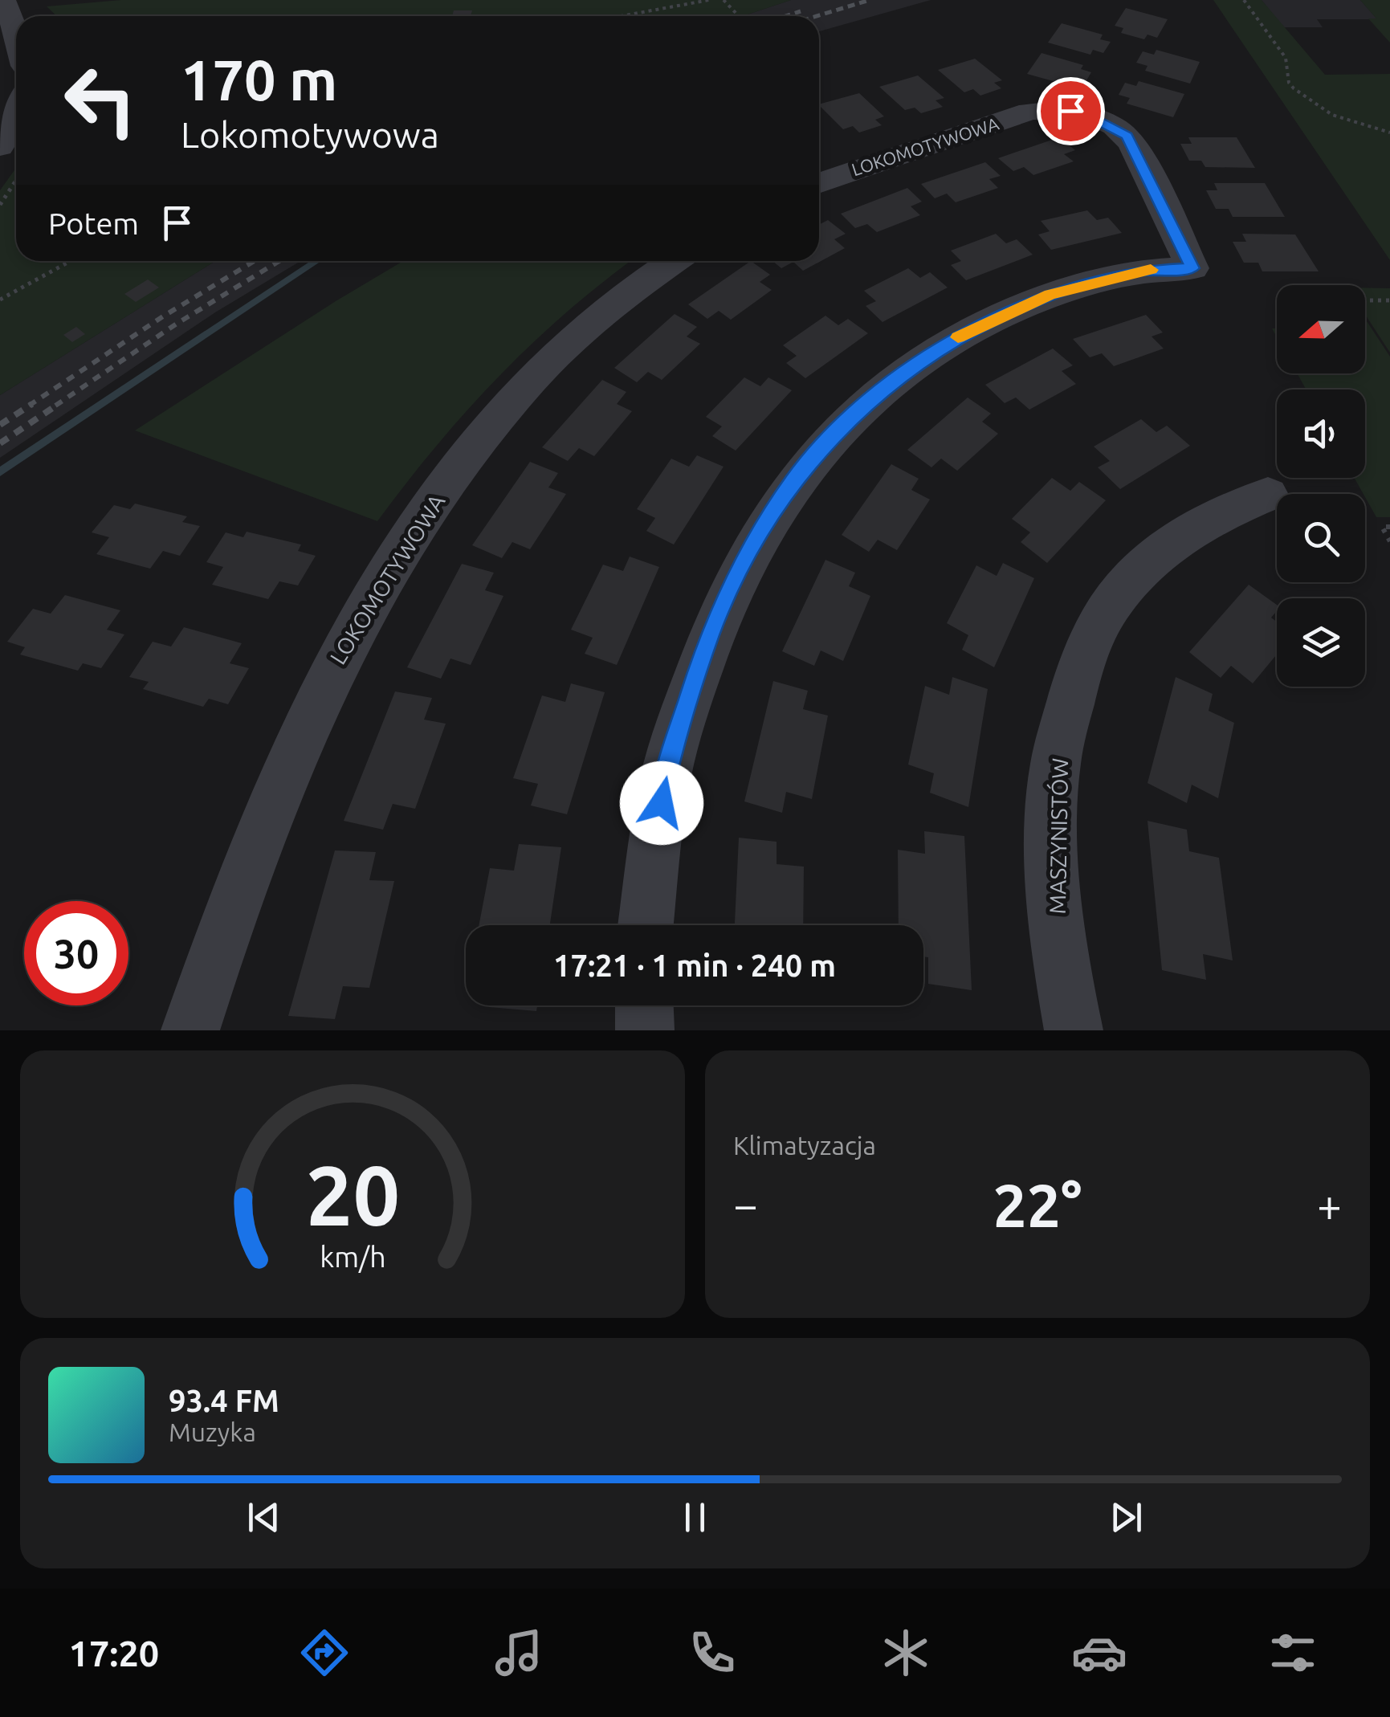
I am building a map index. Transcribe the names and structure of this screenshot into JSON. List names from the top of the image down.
{
  "streets": {
    "street": ["LOKOMOTYWOWA", "MASZYNISTÓW"]
  },
  "north": "left",
  "page": {
    "turn": ["170 m", "Lokomotywowa"],
    "then": "Potem",
    "limit": "30",
    "trip": "17:21 · 1 min · 240 m",
    "tile": "Klimatyzacja",
    "heat": ["−", "22°", "+"],
    "song": ["93.4 FM", "Muzyka"],
    "tabs": "17:20",
    "gauge": ["20", "km/h"]
  }
}
